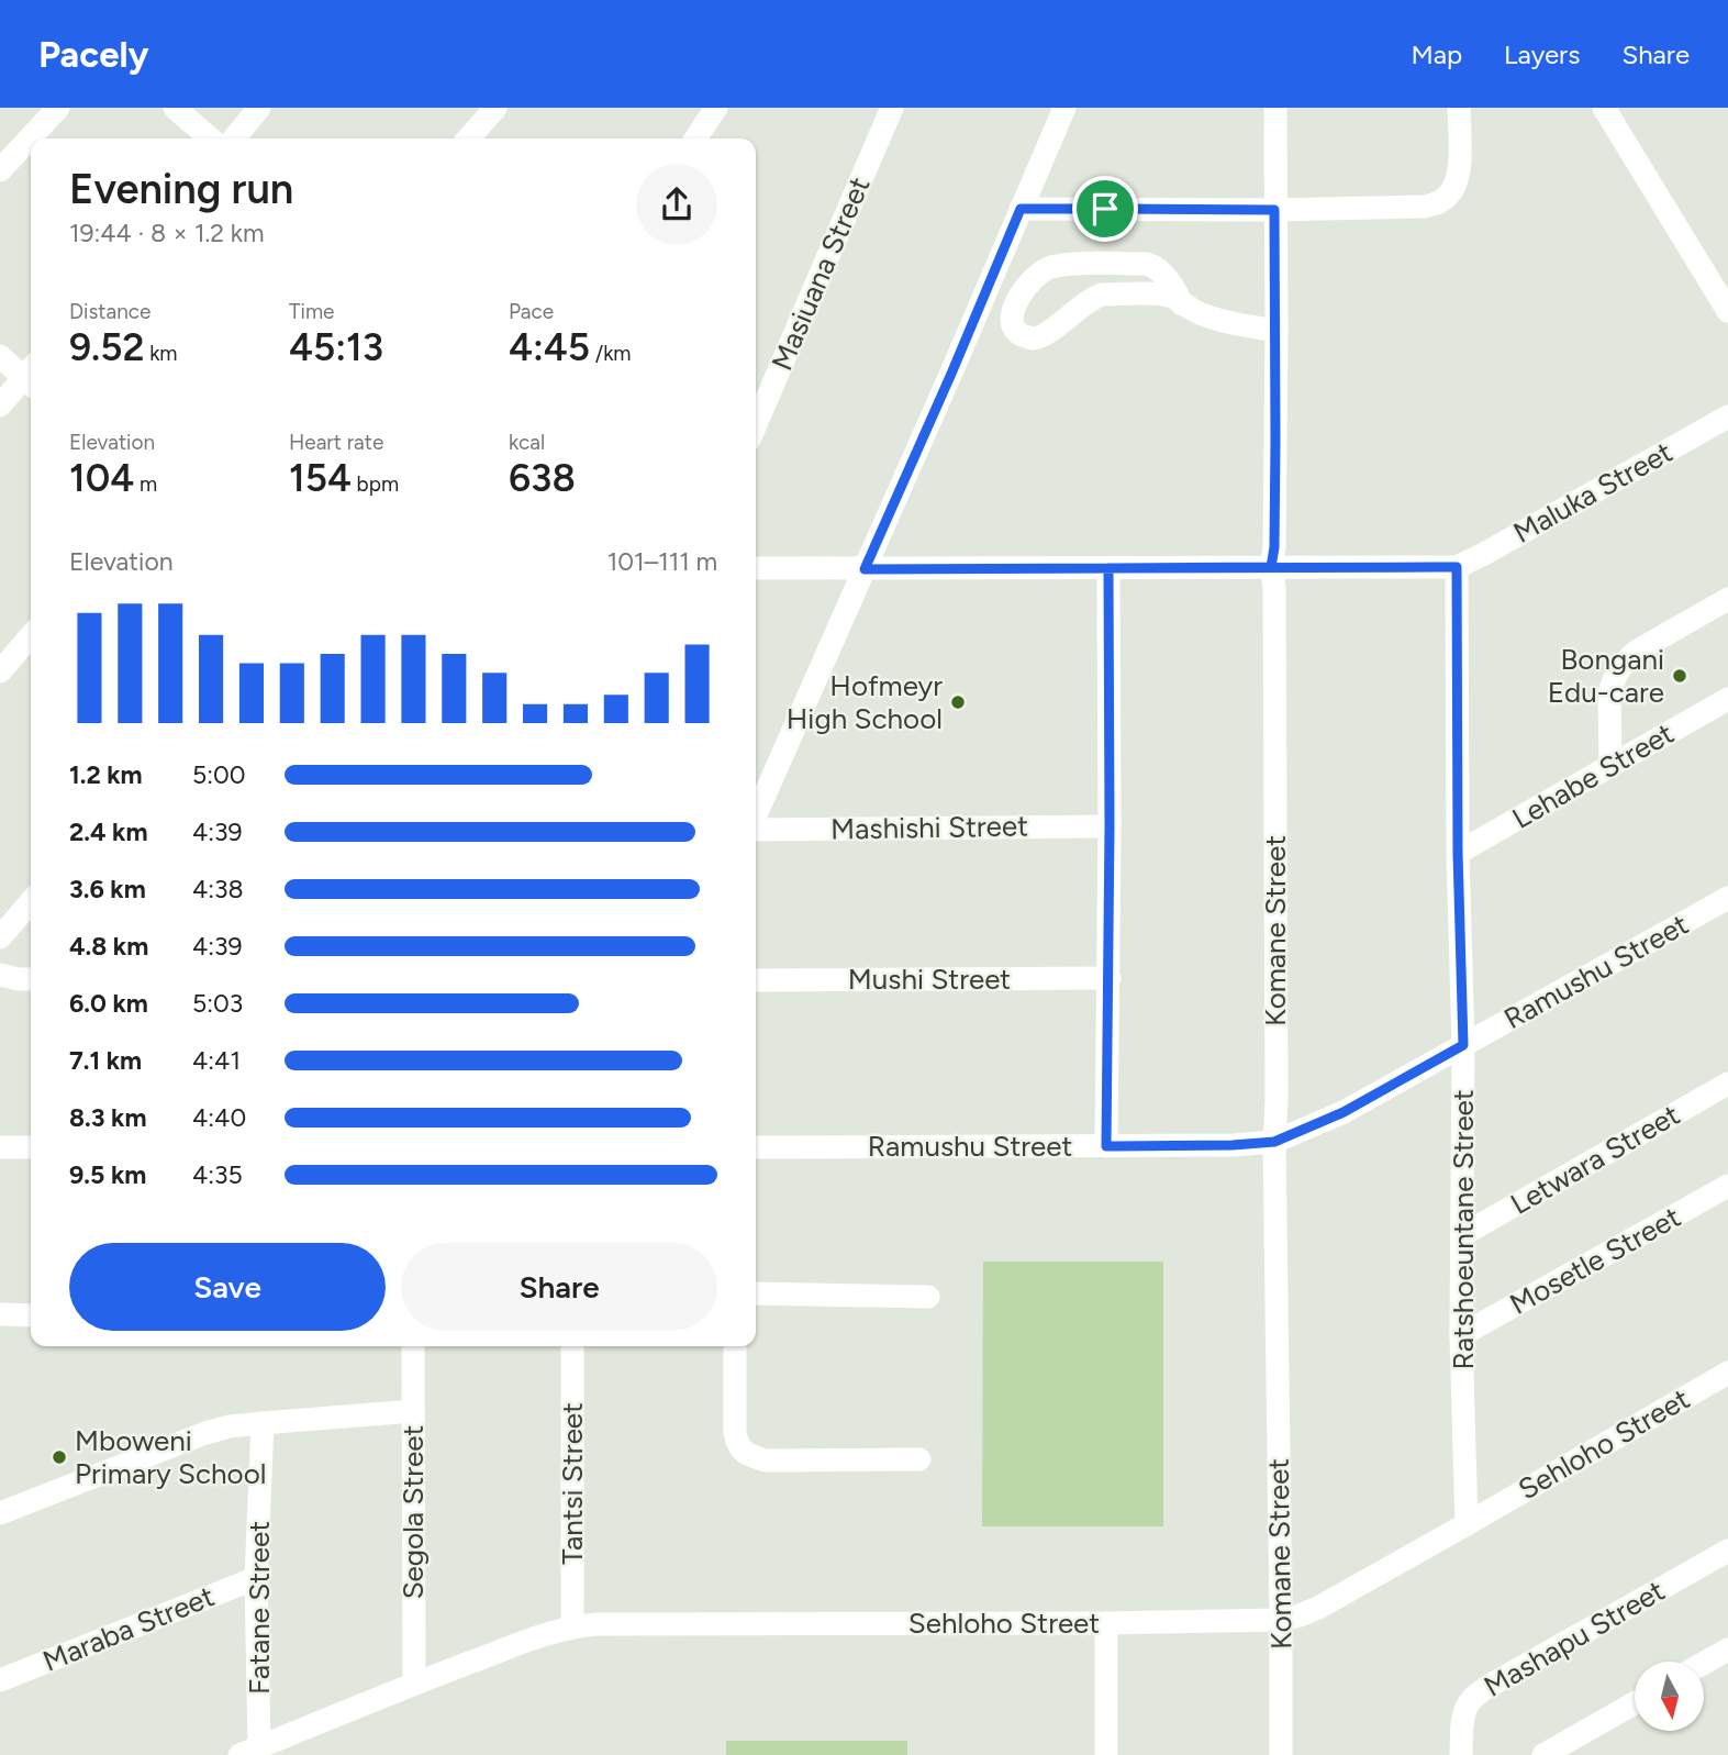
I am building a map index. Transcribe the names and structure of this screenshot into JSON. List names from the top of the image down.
{
  "streets": {
    "street": [
      "Masiuana Street",
      "Maluka Street",
      "Lehabe Street",
      "Mashishi Street",
      "Komane Street",
      "Ramushu Street",
      "Mushi Street",
      "Letwara Street",
      "Ratshoeuntane Street",
      "Mosetle Street",
      "Sehloho Street",
      "Tantsi Street",
      "Segola Street",
      "Fatane Street",
      "Maraba Street",
      "Mashapu Street"
    ]
  },
  "crossings": [
    ["Maluka Street", "Ratshoeuntane Street"],
    ["Lehabe Street", "Ratshoeuntane Street"],
    ["Komane Street", "Ramushu Street"],
    ["Komane Street", "Sehloho Street"],
    ["Ramushu Street", "Ratshoeuntane Street"],
    ["Letwara Street", "Ratshoeuntane Street"],
    ["Ratshoeuntane Street", "Mosetle Street"],
    ["Ratshoeuntane Street", "Sehloho Street"],
    ["Sehloho Street", "Tantsi Street"],
    ["Sehloho Street", "Segola Street"],
    ["Sehloho Street", "Fatane Street"],
    ["Fatane Street", "Maraba Street"]
  ],
  "places": ["Bongani Edu-care", "Hofmeyr High School", "Mboweni Primary School"],
  "north": "bottom",
  "page": {
    "header": "Pacely",
    "nav": ["Map", "Layers", "Share"],
    "heading": ["Evening run", "19:44 · 8 × 1.2 km"],
    "stats": [
      ["Distance", "9.52 km"],
      ["Time", "45:13"],
      ["Pace", "4:45 /km"],
      ["Elevation", "104 m"],
      ["Heart rate", "154 bpm"],
      ["kcal", "638"]
    ],
    "chart": ["Elevation", "101–111 m"],
    "list": [
      {
        "name": "1.2 km",
        "note": "5:00"
      },
      {
        "name": "2.4 km",
        "note": "4:39"
      },
      {
        "name": "3.6 km",
        "note": "4:38"
      },
      {
        "name": "4.8 km",
        "note": "4:39"
      },
      {
        "name": "6.0 km",
        "note": "5:03"
      },
      {
        "name": "7.1 km",
        "note": "4:41"
      },
      {
        "name": "8.3 km",
        "note": "4:40"
      },
      {
        "name": "9.5 km",
        "note": "4:35"
      }
    ],
    "buttons": ["Save", "Share"]
  }
}
